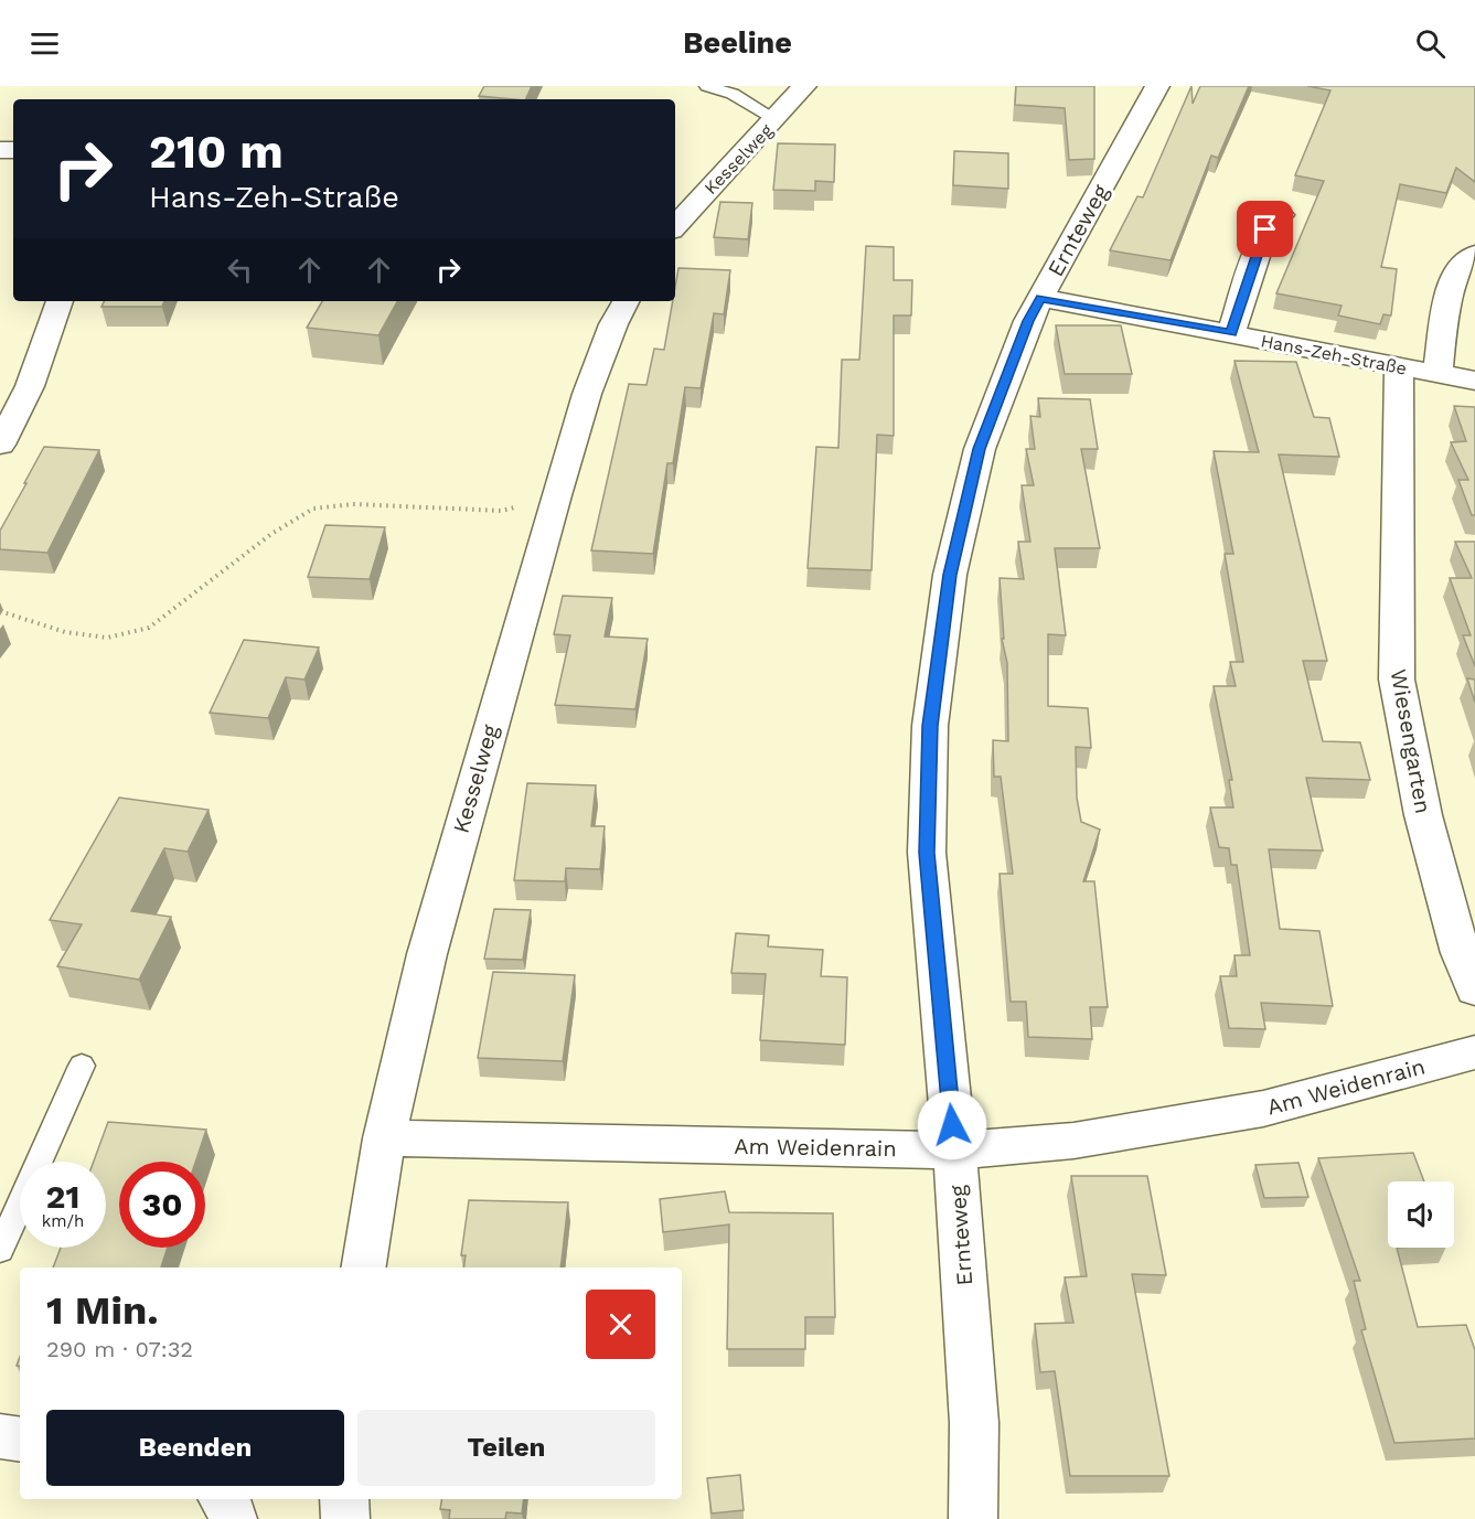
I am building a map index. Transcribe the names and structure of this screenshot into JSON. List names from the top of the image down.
{
  "streets": {
    "street": [
      "Kesselweg",
      "Ernteweg",
      "Hans-Zeh-Straße",
      "Wiesengarten",
      "Am Weidenrain"
    ]
  },
  "crossings": [
    ["Kesselweg", "Am Weidenrain"],
    ["Ernteweg", "Hans-Zeh-Straße"],
    ["Ernteweg", "Am Weidenrain"],
    ["Hans-Zeh-Straße", "Wiesengarten"]
  ],
  "page": {
    "header": "Beeline",
    "turn": ["210 m", "Hans-Zeh-Straße"],
    "speed": "21 km/h",
    "limit": "30",
    "heading": ["1 Min.", "290 m · 07:32"],
    "buttons": ["Beenden", "Teilen"]
  }
}
